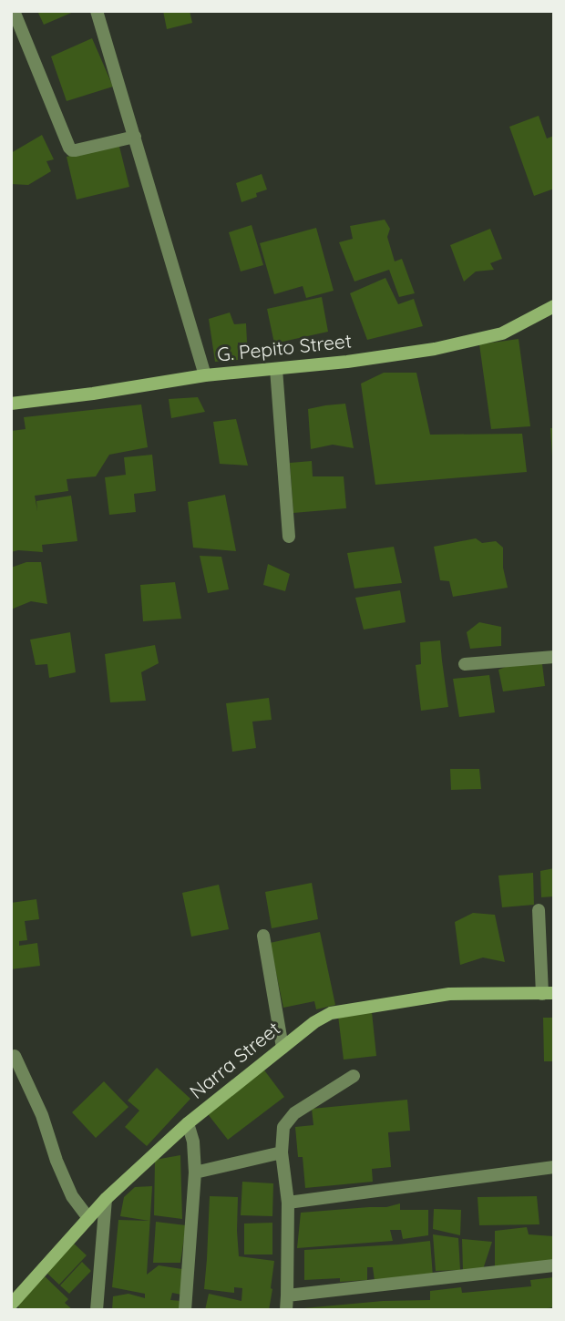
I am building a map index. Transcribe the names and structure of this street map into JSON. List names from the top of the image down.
{
  "streets": {
    "street": ["G. Pepito Street", "Narra Street"]
  }
}
